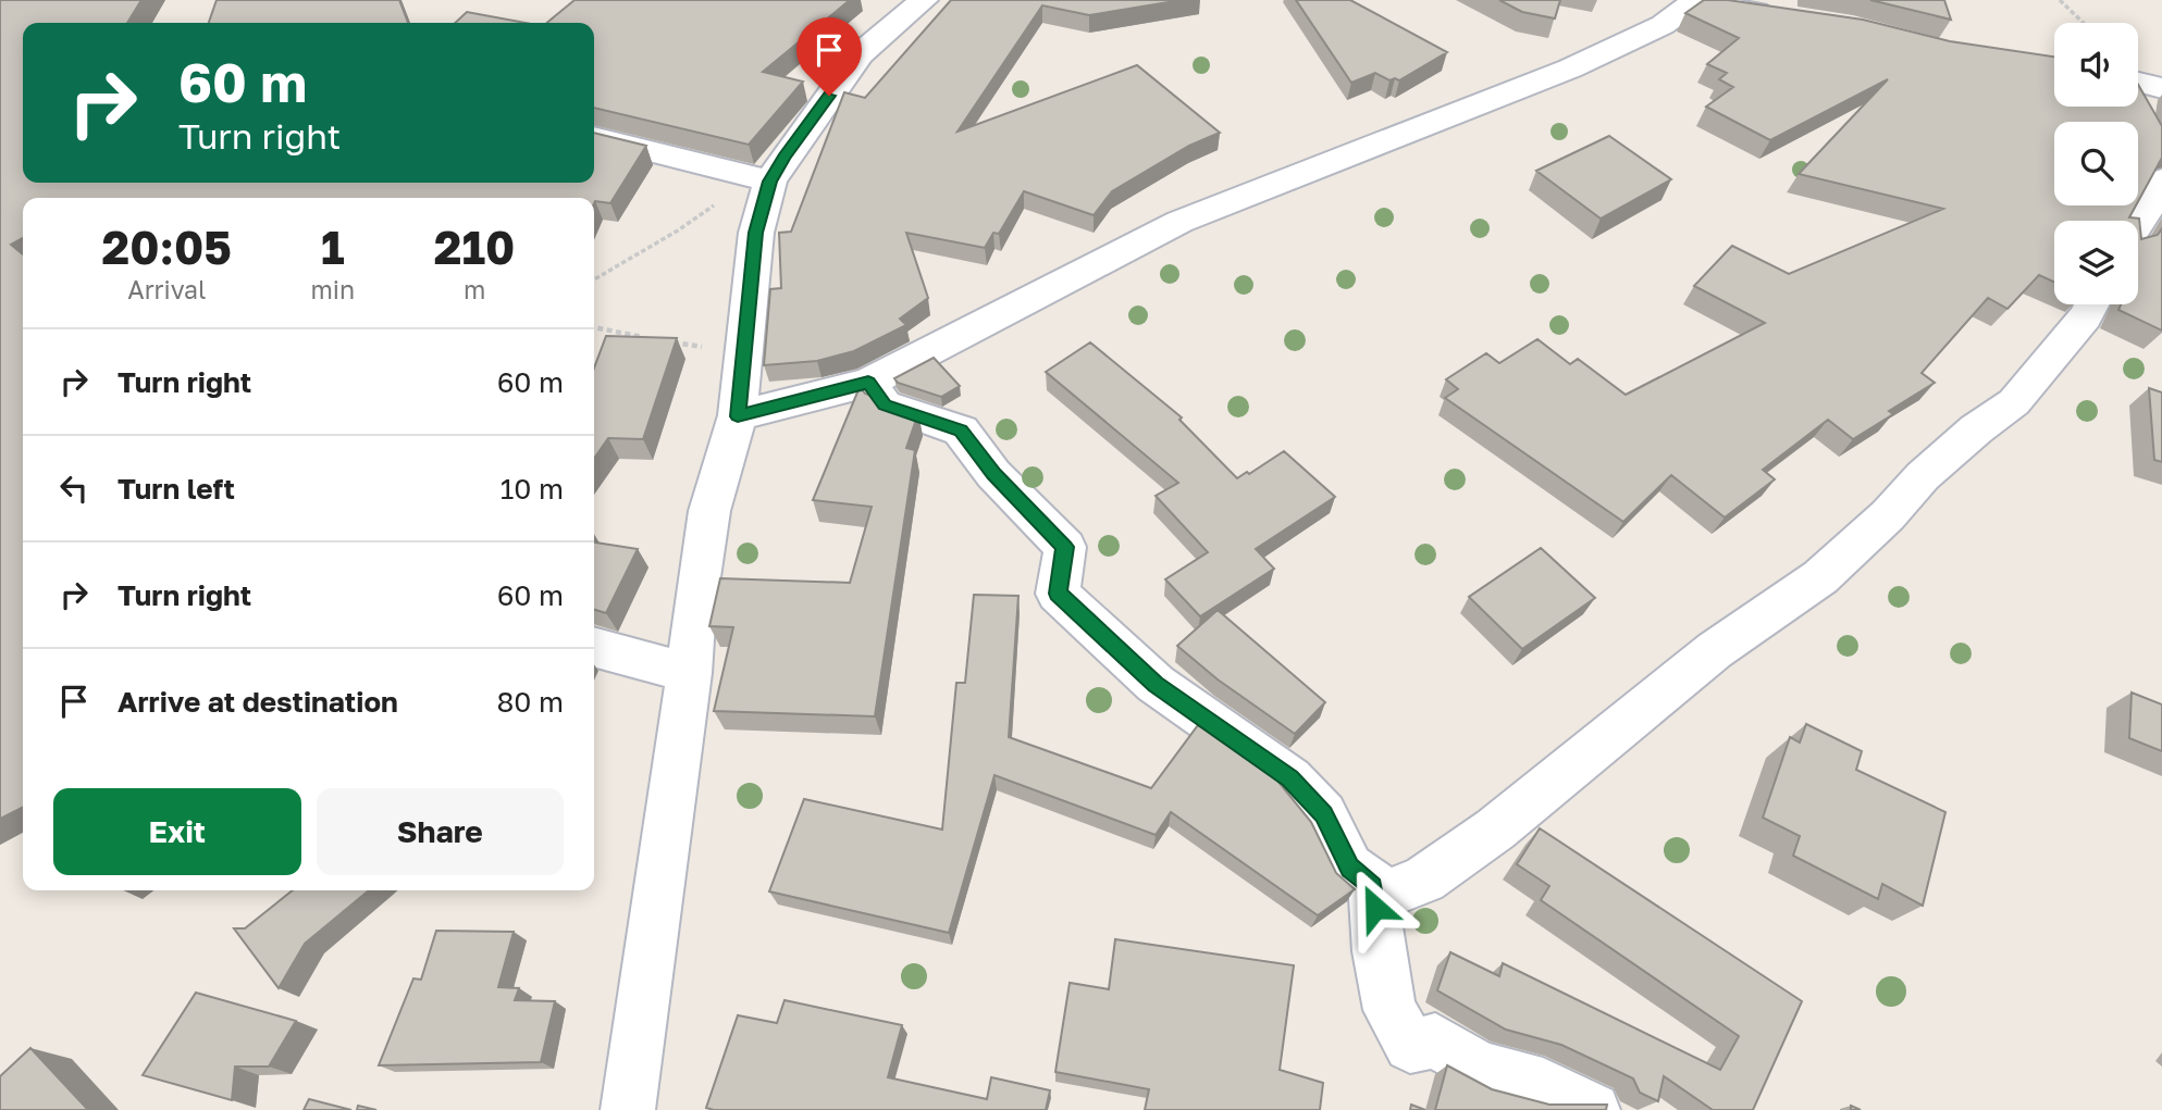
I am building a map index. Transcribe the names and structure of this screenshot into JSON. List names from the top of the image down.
{
  "page": {
    "turn": ["60 m", "Turn right"],
    "eta": [
      "20:05",
      "Arrival",
      "1",
      "min",
      "210",
      "m"
    ],
    "list": [
      {
        "name": "Turn right",
        "value": "60 m"
      },
      {
        "name": "Turn left",
        "value": "10 m"
      },
      {
        "name": "Turn right",
        "value": "60 m"
      },
      {
        "name": "Arrive at destination",
        "value": "80 m"
      }
    ],
    "buttons": ["Exit", "Share"]
  }
}
